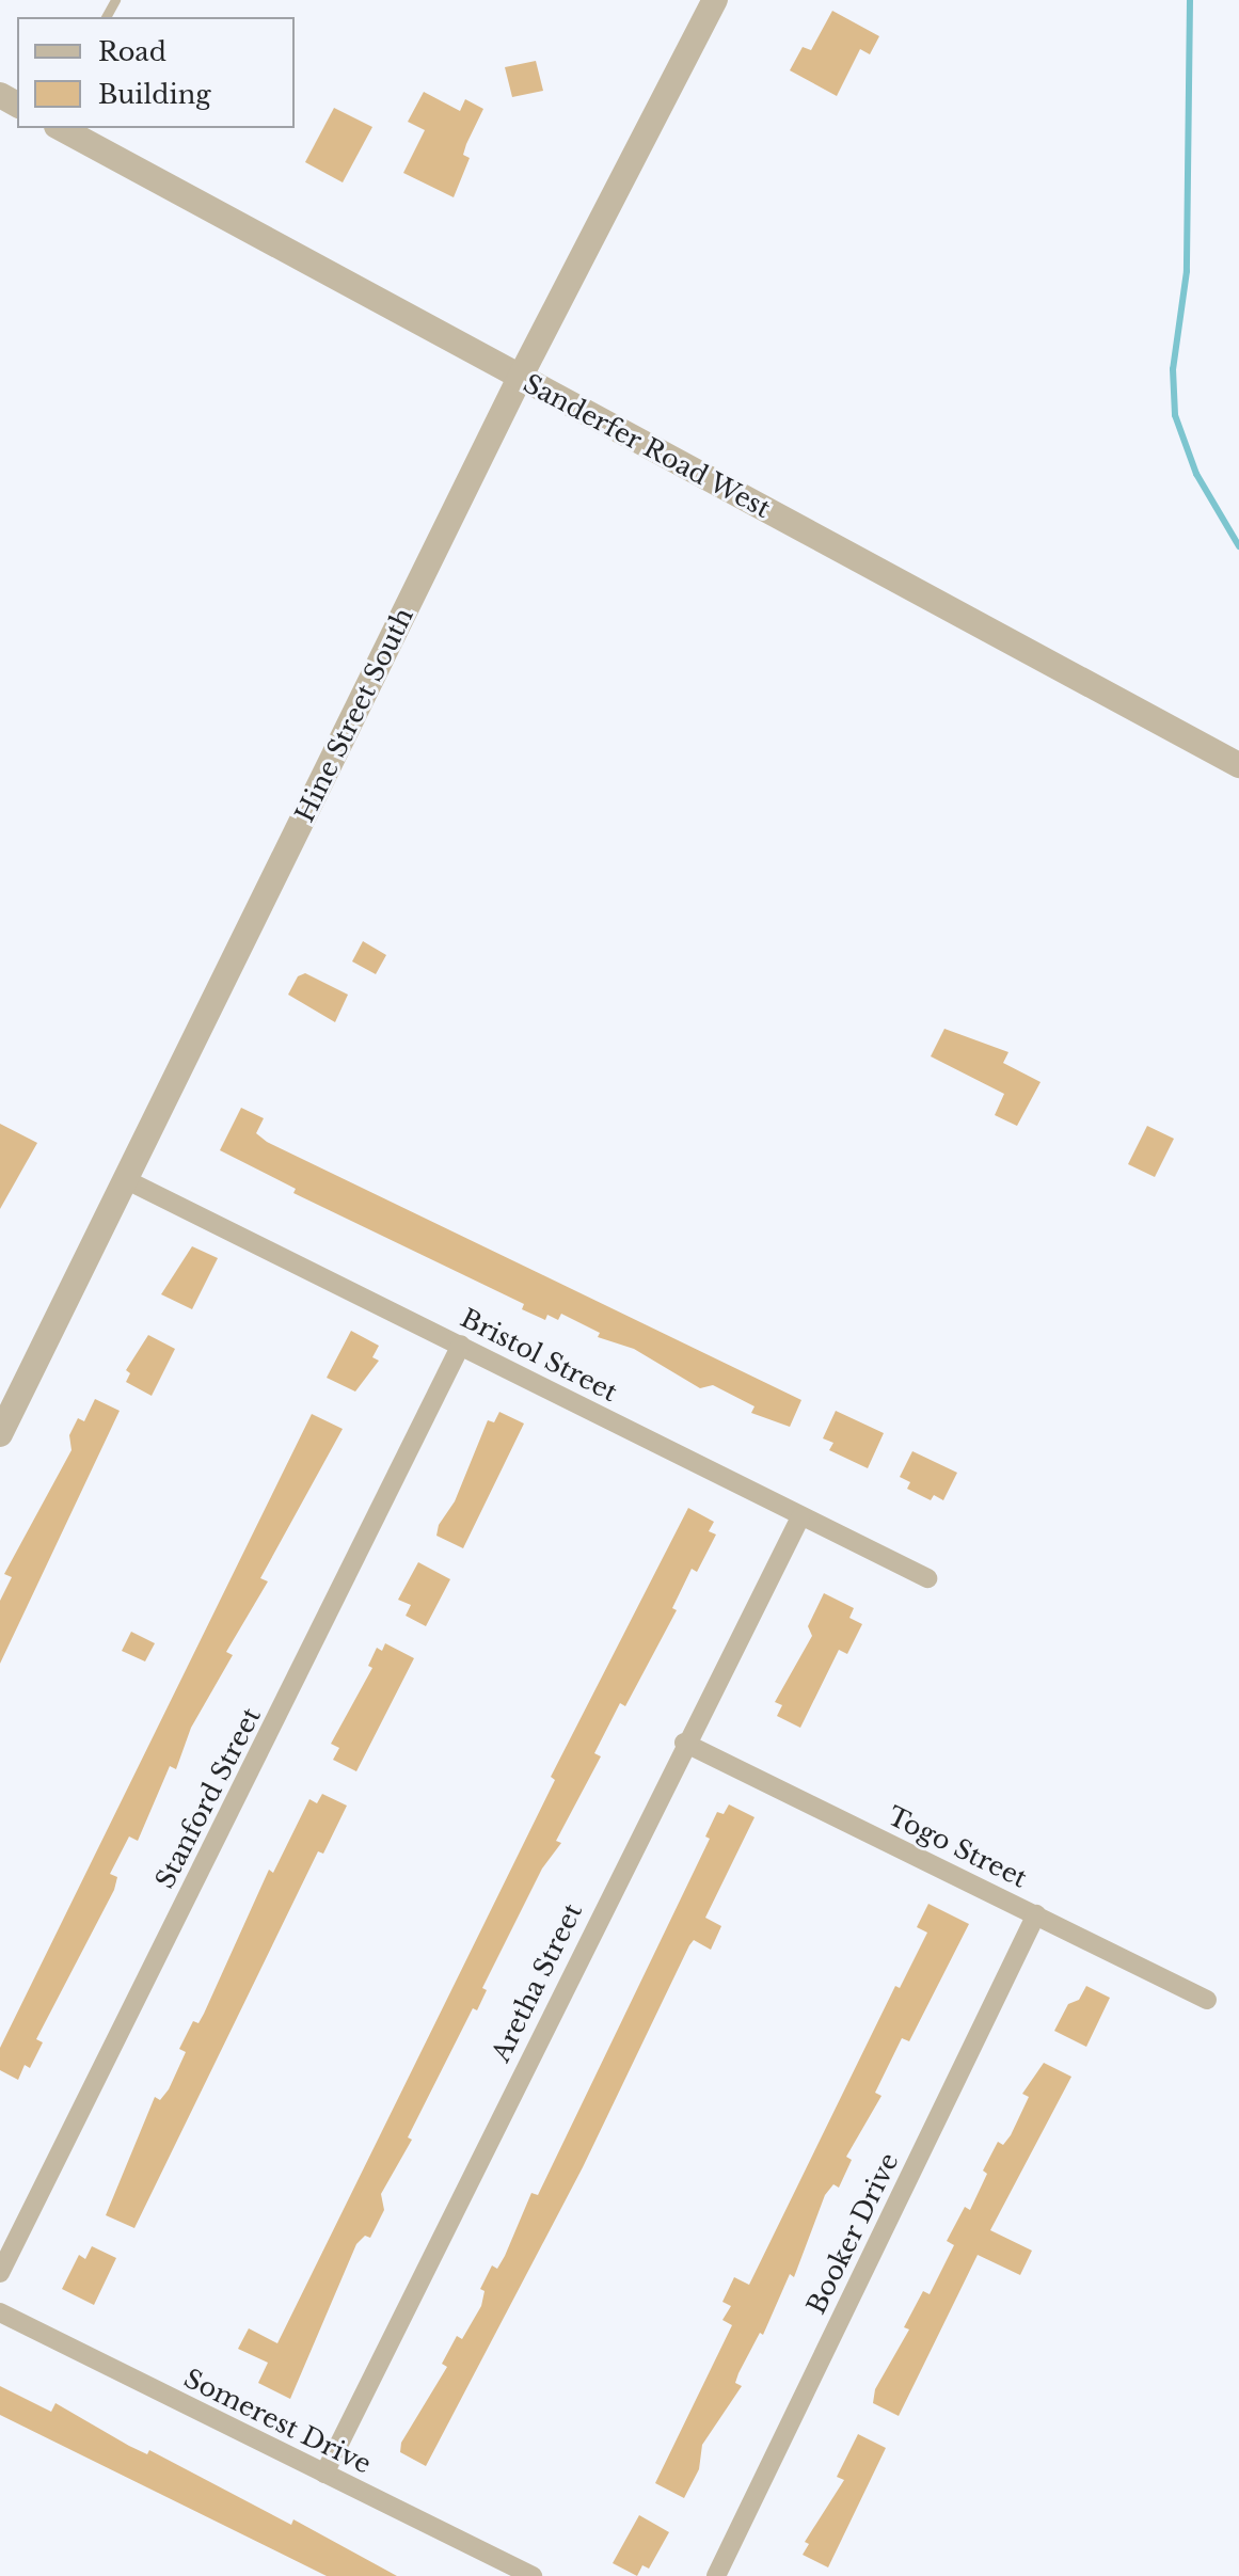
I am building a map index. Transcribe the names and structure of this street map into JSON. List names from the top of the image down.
{
  "streets": {
    "street": [
      "Sanderfer Road West",
      "Hine Street South",
      "Bristol Street",
      "Stanford Street",
      "Togo Street",
      "Aretha Street",
      "Booker Drive",
      "Somerest Drive"
    ]
  },
  "crossings": [
    ["Sanderfer Road West", "Hine Street South"],
    ["Hine Street South", "Bristol Street"],
    ["Bristol Street", "Stanford Street"],
    ["Bristol Street", "Aretha Street"],
    ["Togo Street", "Aretha Street"],
    ["Togo Street", "Booker Drive"],
    ["Aretha Street", "Somerest Drive"]
  ],
  "legend": ["Road", "Building"]
}
